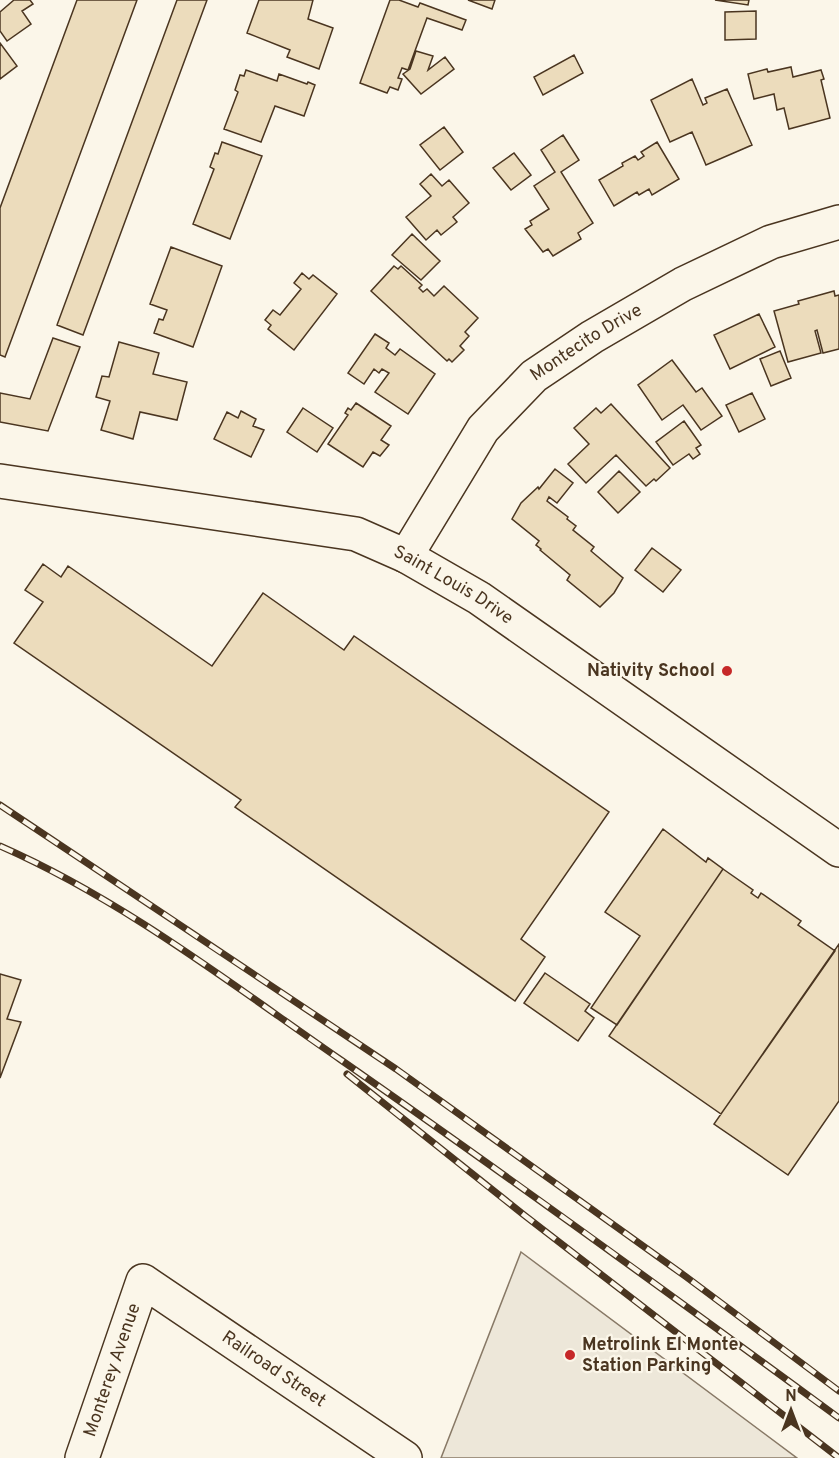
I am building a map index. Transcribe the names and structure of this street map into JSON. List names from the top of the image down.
{
  "streets": {
    "street": [
      "Montecito Drive",
      "Saint Louis Drive",
      "Monterey Avenue",
      "Railroad Street"
    ]
  },
  "crossings": [
    ["Montecito Drive", "Saint Louis Drive"],
    ["Monterey Avenue", "Railroad Street"]
  ],
  "places": ["Nativity School", "Metrolink El Monte Station Parking"],
  "north": "top"
}
